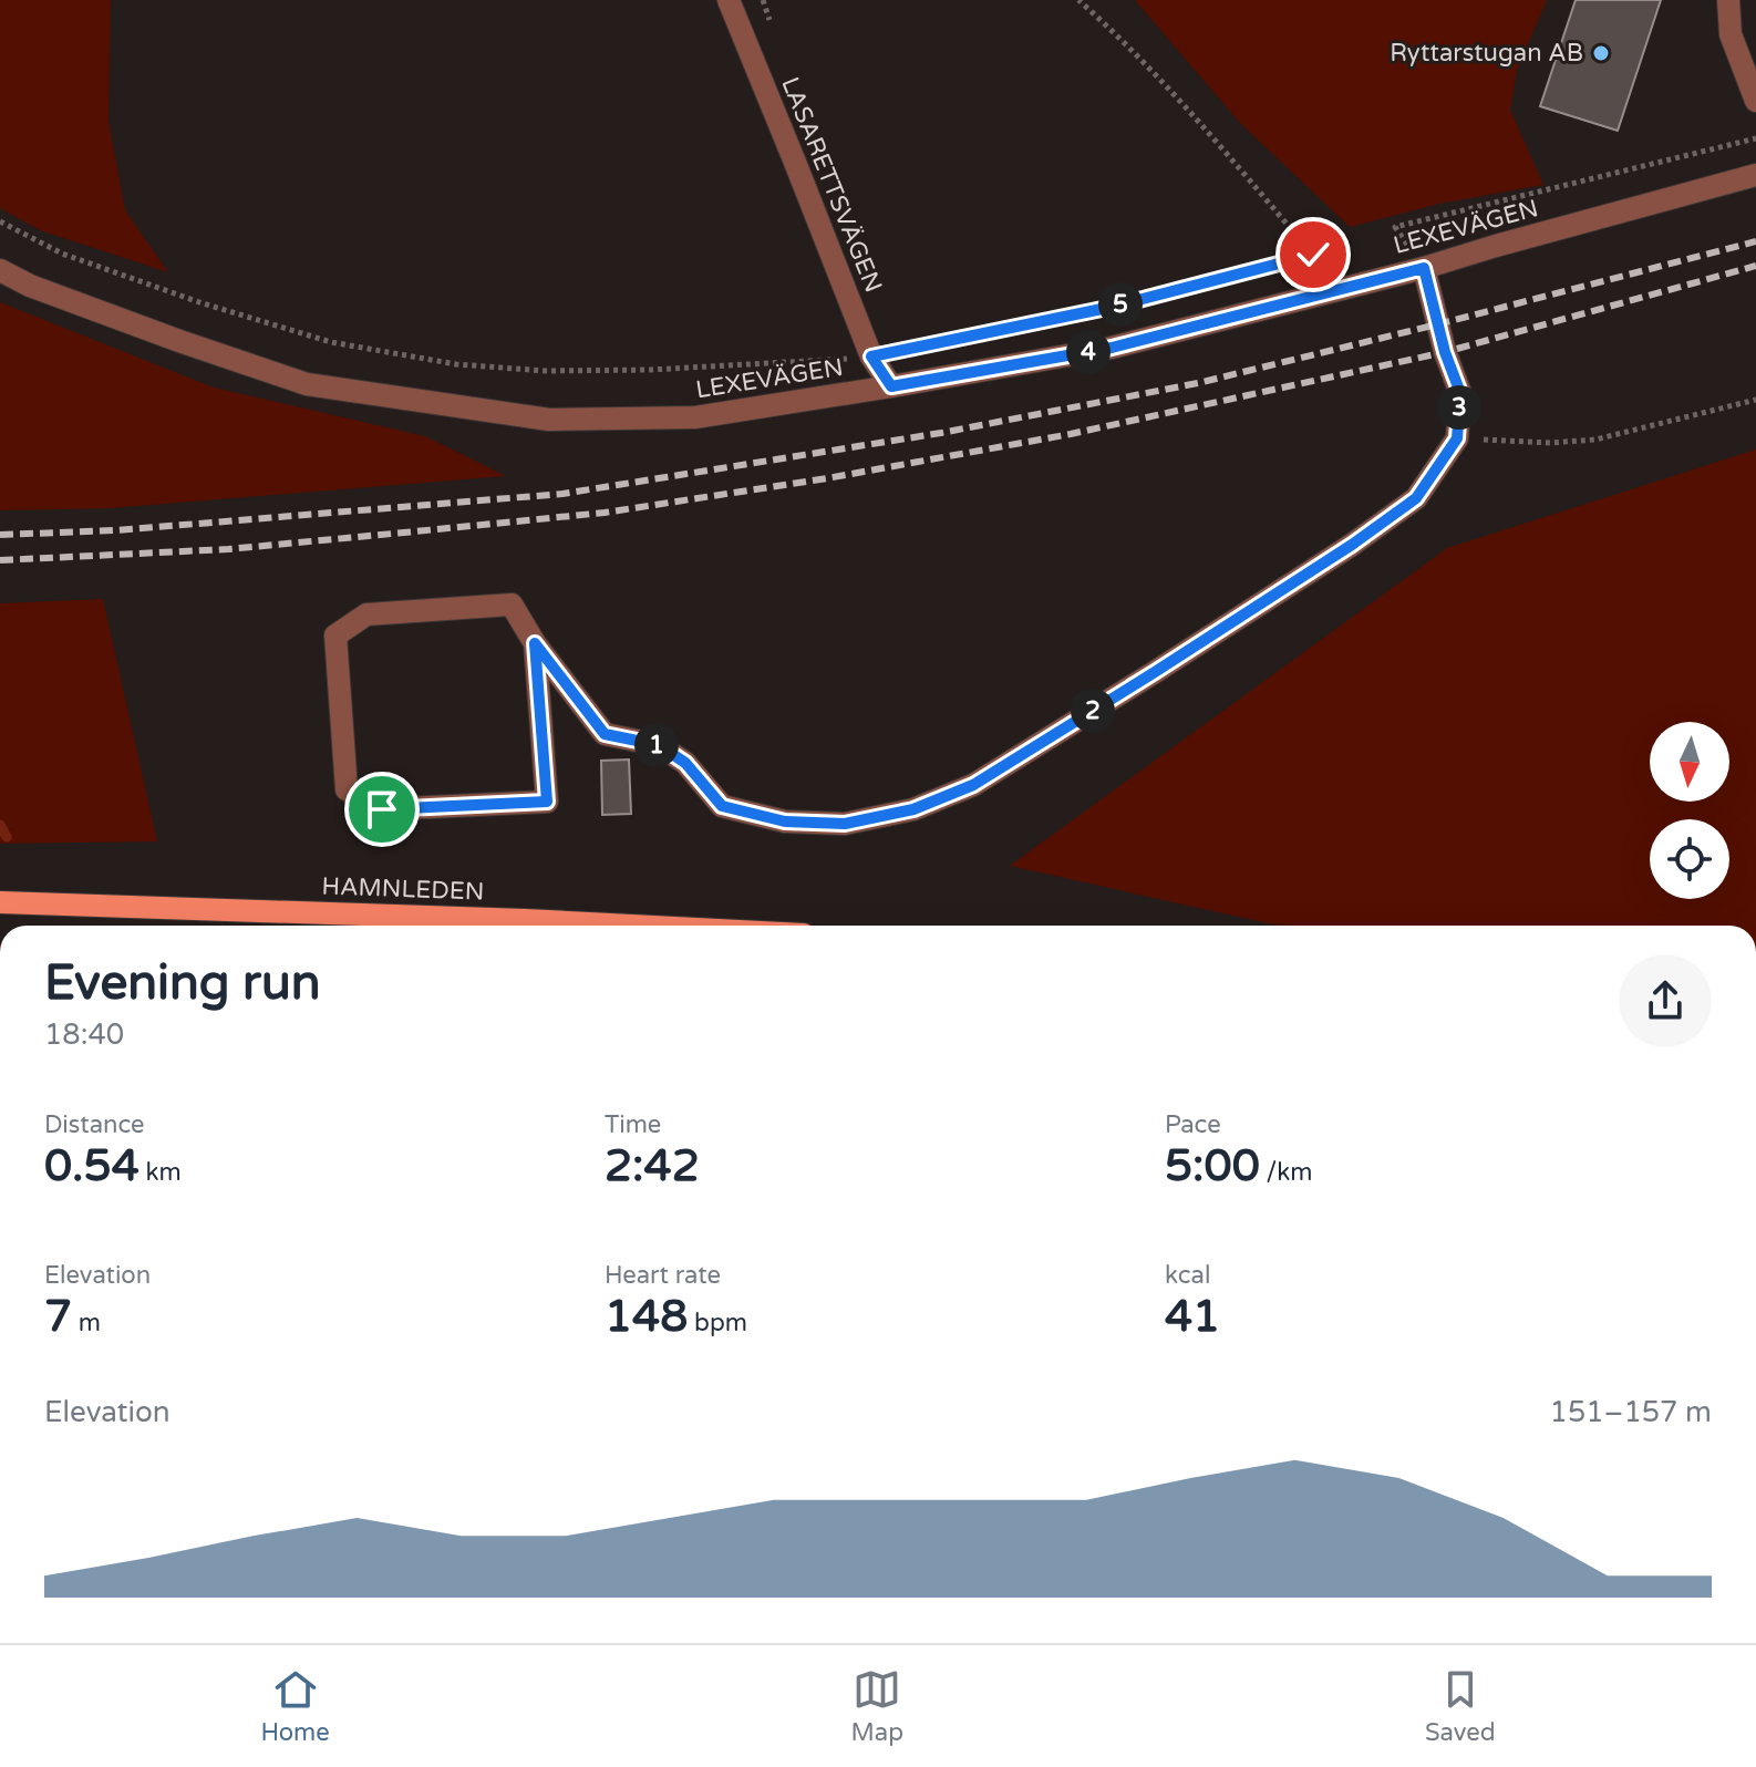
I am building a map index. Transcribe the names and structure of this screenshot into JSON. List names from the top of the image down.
{
  "streets": {
    "main road": ["HAMNLEDEN"],
    "street": ["LASARETTSVÄGEN", "LEXEVÄGEN"]
  },
  "crossings": [
    ["LASARETTSVÄGEN", "LEXEVÄGEN"]
  ],
  "places": ["Ryttarstugan AB"],
  "north": "bottom",
  "page": {
    "pins": [
      "5",
      "4",
      "3",
      "2",
      "1"
    ],
    "heading": ["Evening run", "18:40"],
    "stats": [
      ["Distance", "0.54 km"],
      ["Time", "2:42"],
      ["Pace", "5:00 /km"],
      ["Elevation", "7 m"],
      ["Heart rate", "148 bpm"],
      ["kcal", "41"]
    ],
    "chart": ["Elevation", "151–157 m"],
    "tabs": ["Home", "Map", "Saved"]
  }
}
